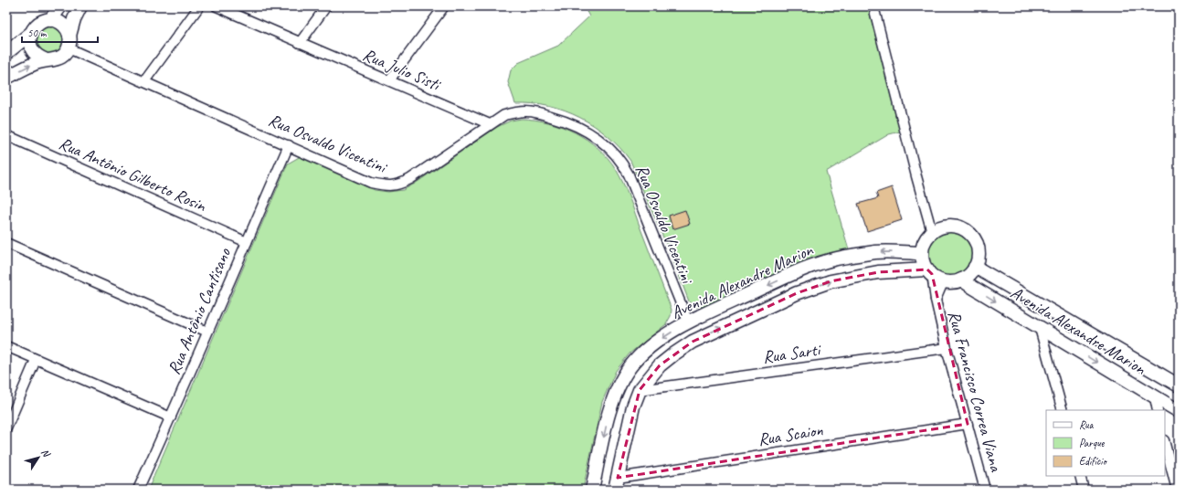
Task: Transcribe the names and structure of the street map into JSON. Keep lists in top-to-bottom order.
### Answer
{
  "streets": {
    "street": [
      "Rua Julio Sisti",
      "Rua Osvaldo Vicentini",
      "Rua Antônio Gilberto Rosin",
      "Avenida Alexandre Marion",
      "Rua Antônio Cantisano",
      "Rua Sarti",
      "Rua Francisco Correa Viana",
      "Rua Scaion"
    ]
  },
  "crossings": [
    ["Rua Julio Sisti", "Rua Osvaldo Vicentini"],
    ["Rua Osvaldo Vicentini", "Avenida Alexandre Marion"],
    ["Rua Osvaldo Vicentini", "Rua Antônio Cantisano"],
    ["Rua Antônio Gilberto Rosin", "Rua Antônio Cantisano"],
    ["Avenida Alexandre Marion", "Rua Sarti"],
    ["Avenida Alexandre Marion", "Rua Francisco Correa Viana"],
    ["Avenida Alexandre Marion", "Rua Scaion"],
    ["Rua Sarti", "Rua Francisco Correa Viana"],
    ["Rua Francisco Correa Viana", "Rua Scaion"]
  ],
  "legend": ["Rua", "Parque", "Edifício"],
  "scale_bar": "50 m",
  "north": "top right"
}
